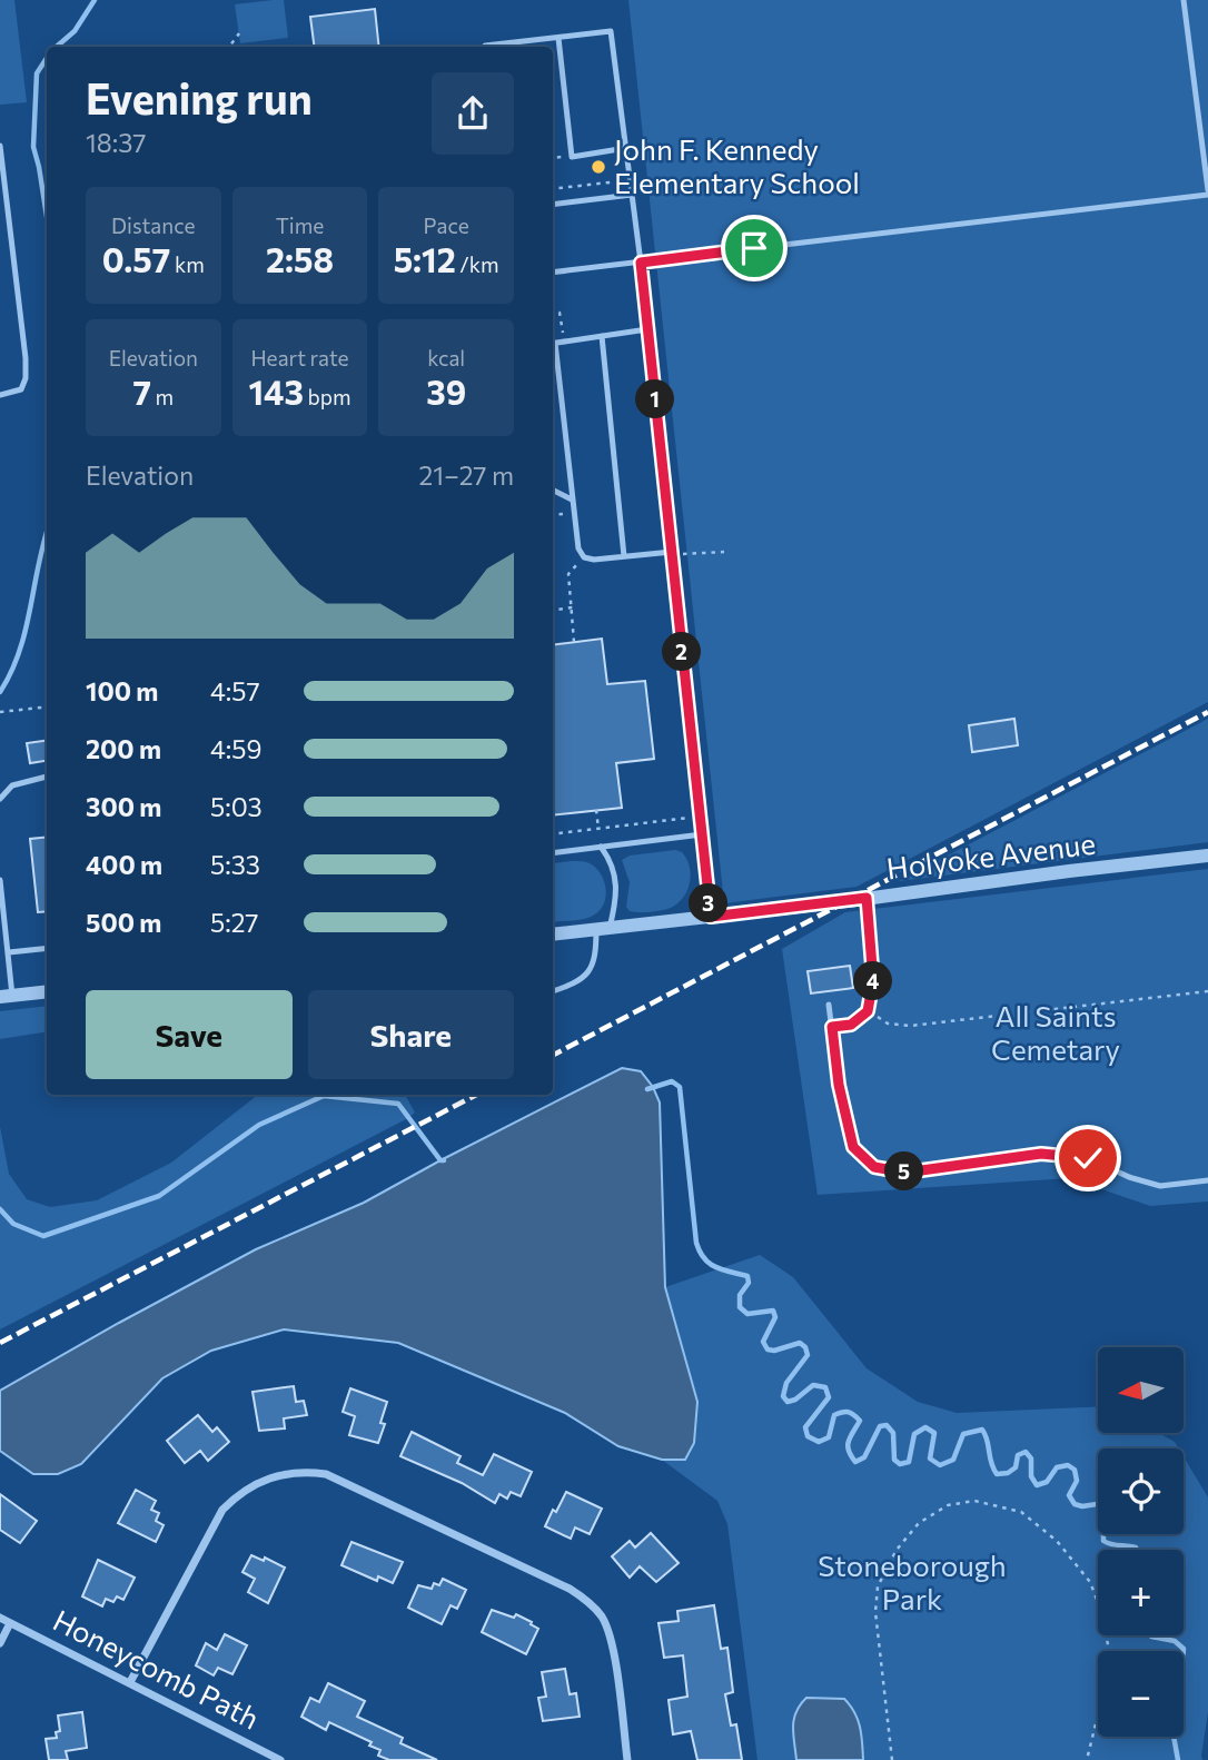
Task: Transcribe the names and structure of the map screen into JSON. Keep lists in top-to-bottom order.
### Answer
{
  "streets": {
    "street": ["Holyoke Avenue", "Honeycomb Path"]
  },
  "parks": ["All Saints Cemetary", "Stoneborough Park"],
  "places": ["John F. Kennedy Elementary School"],
  "north": "left",
  "page": {
    "heading": ["Evening run", "18:37"],
    "stats": [
      ["Distance", "0.57 km"],
      ["Time", "2:58"],
      ["Pace", "5:12 /km"],
      ["Elevation", "7 m"],
      ["Heart rate", "143 bpm"],
      ["kcal", "39"]
    ],
    "pins": [
      "1",
      "2",
      "3",
      "4",
      "5"
    ],
    "chart": ["Elevation", "21–27 m"],
    "list": [
      {
        "name": "100 m",
        "note": "4:57"
      },
      {
        "name": "200 m",
        "note": "4:59"
      },
      {
        "name": "300 m",
        "note": "5:03"
      },
      {
        "name": "400 m",
        "note": "5:33"
      },
      {
        "name": "500 m",
        "note": "5:27"
      }
    ],
    "buttons": ["Save", "Share"],
    "map_buttons": ["+", "−"]
  }
}
